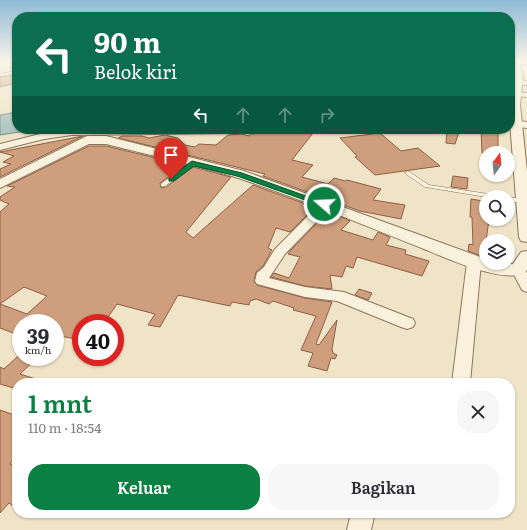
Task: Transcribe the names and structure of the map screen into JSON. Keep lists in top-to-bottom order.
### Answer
{
  "north": "top",
  "page": {
    "turn": ["90 m", "Belok kiri"],
    "speed": "39 km/h",
    "limit": "40",
    "heading": ["1 mnt", "110 m · 18:54"],
    "buttons": ["Keluar", "Bagikan"]
  }
}
